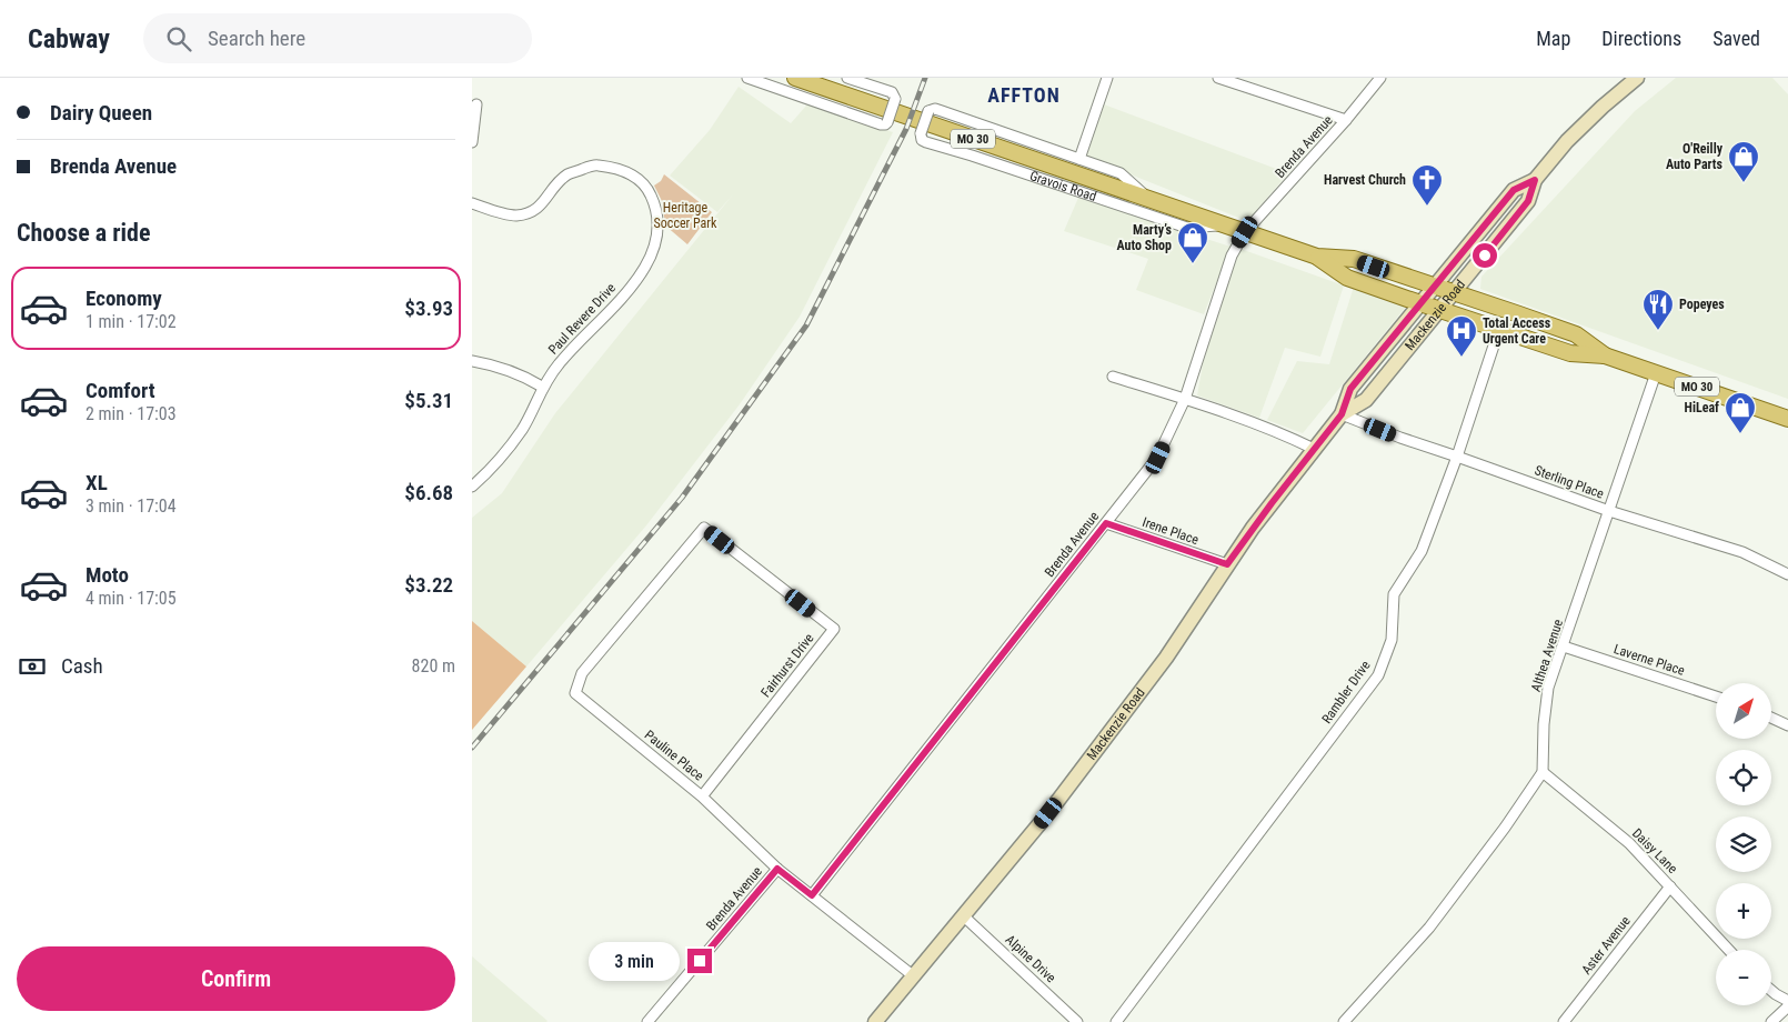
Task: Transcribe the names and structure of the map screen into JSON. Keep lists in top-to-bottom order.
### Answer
{
  "streets": {
    "main road": ["MO 30", "Gravois Road", "Mackenzie Road"],
    "street": [
      "Brenda Avenue",
      "Paul Revere Drive",
      "Sterling Place",
      "Irene Place",
      "Althea Avenue",
      "Laverne Place",
      "Fairhurst Drive",
      "Rambler Drive",
      "Pauline Place",
      "Daisy Lane",
      "Aster Avenue",
      "Alpine Drive"
    ]
  },
  "crossings": [
    ["Brenda Avenue", "Gravois Road"],
    ["Brenda Avenue", "Irene Place"],
    ["Brenda Avenue", "Pauline Place"],
    ["Gravois Road", "Mackenzie Road"],
    ["Gravois Road", "Althea Avenue"],
    ["Gravois Road", "Rambler Drive"],
    ["Mackenzie Road", "Sterling Place"],
    ["Mackenzie Road", "Irene Place"],
    ["Mackenzie Road", "Pauline Place"],
    ["Mackenzie Road", "Alpine Drive"],
    ["Sterling Place", "Althea Avenue"],
    ["Sterling Place", "Rambler Drive"],
    ["Althea Avenue", "Laverne Place"],
    ["Althea Avenue", "Daisy Lane"],
    ["Fairhurst Drive", "Pauline Place"],
    ["Daisy Lane", "Aster Avenue"]
  ],
  "districts": ["AFFTON"],
  "parks": ["Heritage Soccer Park"],
  "places": {
    "shop": ["O'Reilly Auto Parts", "Marty’s Auto Shop", "HiLeaf"],
    "church": ["Harvest Church"],
    "restaurant": ["Popeyes"],
    "hospital": ["Total Access Urgent Care"]
  },
  "north": "top right",
  "page": {
    "header": "Cabway",
    "search": "Search here",
    "nav": ["Map", "Directions", "Saved"],
    "banner": ["Dairy Queen", "Brenda Avenue"],
    "heading": "Choose a ride",
    "list": [
      {
        "name": "Economy",
        "note": "1 min · 17:02",
        "value": "$3.93"
      },
      {
        "name": "Comfort",
        "note": "2 min · 17:03",
        "value": "$5.31"
      },
      {
        "name": "XL",
        "note": "3 min · 17:04",
        "value": "$6.68"
      },
      {
        "name": "Moto",
        "note": "4 min · 17:05",
        "value": "$3.22"
      }
    ],
    "pay": ["Cash", "820 m"],
    "map_buttons": ["+", "−"],
    "buttons": "Confirm",
    "bubble": "3 min"
  }
}
